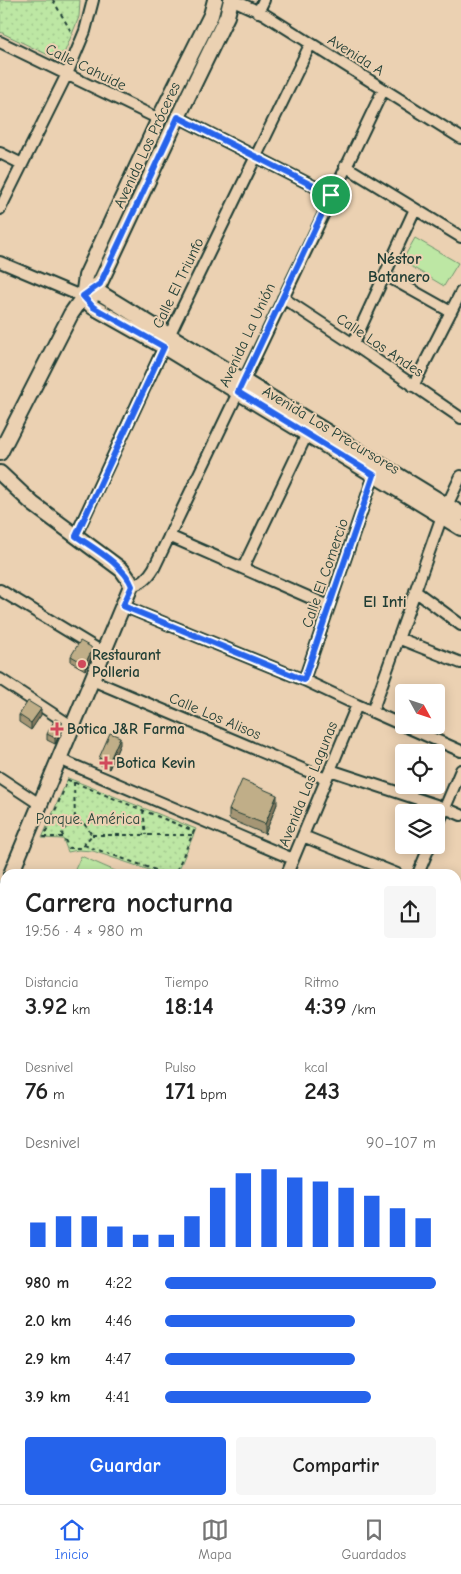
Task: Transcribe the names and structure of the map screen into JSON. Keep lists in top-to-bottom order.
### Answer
{
  "streets": {
    "street": [
      "Avenida A",
      "Calle Cahuide",
      "Avenida Los Próceres",
      "Calle El Triunfo",
      "Avenida La Unión",
      "Calle Los Andes",
      "Avenida Los Precursores",
      "Calle El Comercio",
      "Calle Los Alisos",
      "Avenida Las Lagunas"
    ]
  },
  "crossings": [
    ["Avenida A", "Avenida Los Próceres"],
    ["Avenida A", "Calle El Triunfo"],
    ["Avenida A", "Avenida La Unión"],
    ["Calle Cahuide", "Avenida Los Próceres"],
    ["Avenida Los Próceres", "Avenida Los Precursores"],
    ["Calle El Triunfo", "Avenida Los Precursores"],
    ["Avenida La Unión", "Calle Los Andes"],
    ["Avenida La Unión", "Avenida Los Precursores"],
    ["Avenida Los Precursores", "Calle El Comercio"],
    ["Calle Los Alisos", "Avenida Las Lagunas"]
  ],
  "districts": ["Néstor Batanero", "El Inti"],
  "parks": ["Parque. América"],
  "places": {
    "other": ["Restaurant Polleria"],
    "health": ["Botica J&R Farma", "Botica Kevin"]
  },
  "north": "bottom right",
  "page": {
    "heading": ["Carrera nocturna", "19:56 · 4 × 980 m"],
    "stats": [
      ["Distancia", "3.92 km"],
      ["Tiempo", "18:14"],
      ["Ritmo", "4:39 /km"],
      ["Desnivel", "76 m"],
      ["Pulso", "171 bpm"],
      ["kcal", "243"]
    ],
    "chart": ["Desnivel", "90–107 m"],
    "list": [
      {
        "name": "980 m",
        "note": "4:22"
      },
      {
        "name": "2.0 km",
        "note": "4:46"
      },
      {
        "name": "2.9 km",
        "note": "4:47"
      },
      {
        "name": "3.9 km",
        "note": "4:41"
      }
    ],
    "buttons": ["Guardar", "Compartir"],
    "tabs": ["Inicio", "Mapa", "Guardados"]
  }
}
